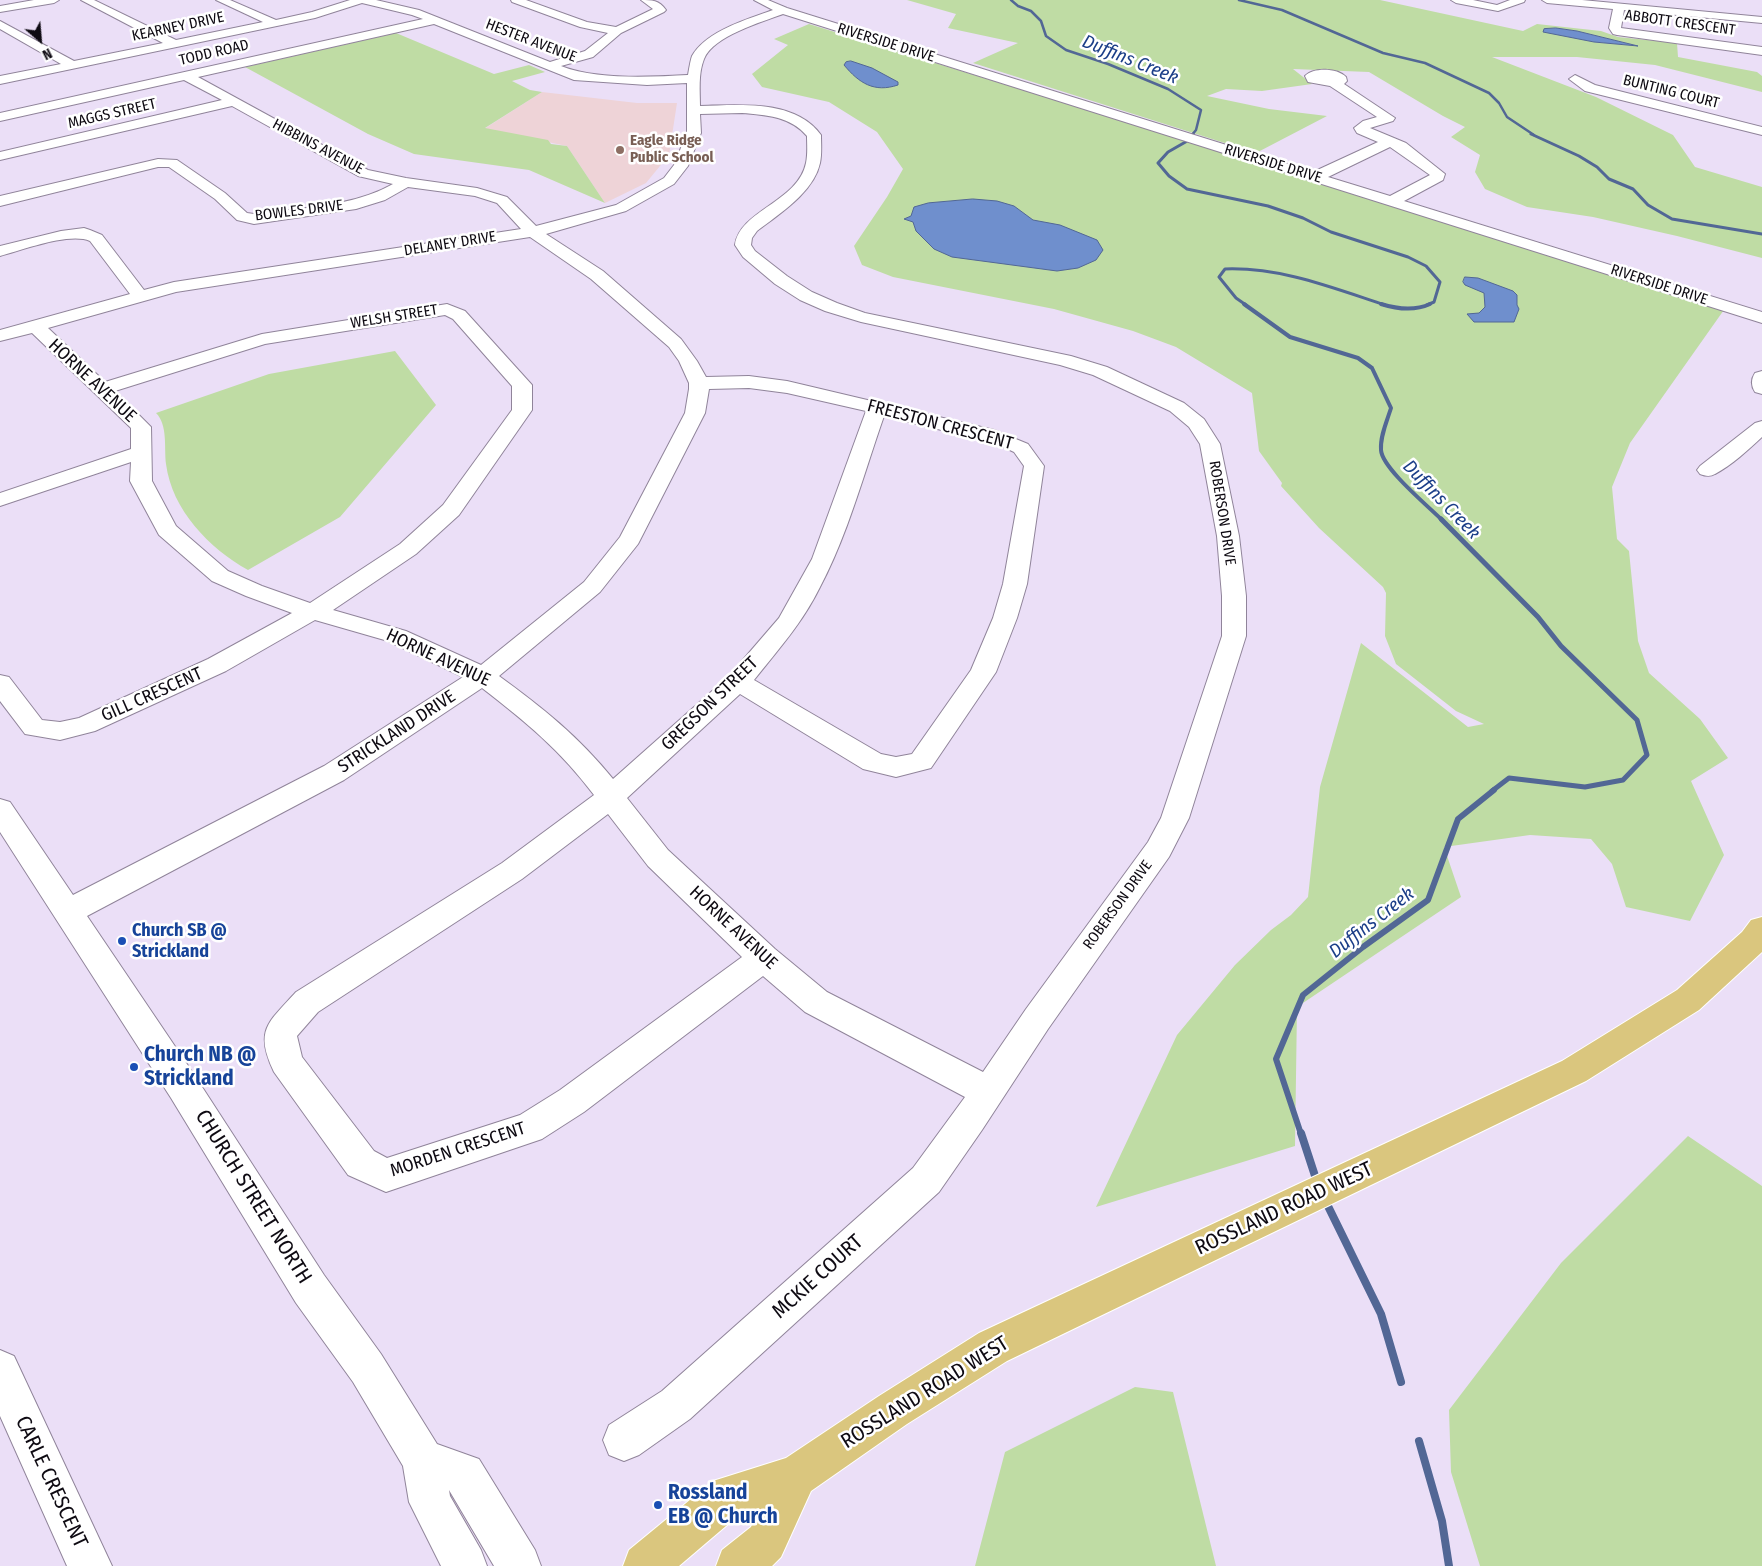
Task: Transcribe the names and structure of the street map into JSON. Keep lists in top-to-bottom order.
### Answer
{
  "streets": {
    "main road": ["ROSSLAND ROAD WEST"],
    "street": [
      "ABBOTT CRESCENT",
      "KEARNEY DRIVE",
      "HESTER AVENUE",
      "RIVERSIDE DRIVE",
      "TODD ROAD",
      "BUNTING COURT",
      "MAGGS STREET",
      "HIBBINS AVENUE",
      "BOWLES DRIVE",
      "DELANEY DRIVE",
      "WELSH STREET",
      "HORNE AVENUE",
      "FREESTON CRESCENT",
      "ROBERSON DRIVE",
      "GILL CRESCENT",
      "GREGSON STREET",
      "STRICKLAND DRIVE",
      "MORDEN CRESCENT",
      "CHURCH STREET NORTH",
      "MCKIE COURT",
      "CARLE CRESCENT"
    ]
  },
  "crossings": [
    ["KEARNEY DRIVE", "HESTER AVENUE"],
    ["HESTER AVENUE", "TODD ROAD"],
    ["HESTER AVENUE", "DELANEY DRIVE"],
    ["RIVERSIDE DRIVE", "DELANEY DRIVE"],
    ["TODD ROAD", "HIBBINS AVENUE"],
    ["MAGGS STREET", "HIBBINS AVENUE"],
    ["HIBBINS AVENUE", "BOWLES DRIVE"],
    ["HIBBINS AVENUE", "DELANEY DRIVE"],
    ["DELANEY DRIVE", "HORNE AVENUE"],
    ["DELANEY DRIVE", "ROBERSON DRIVE"],
    ["WELSH STREET", "HORNE AVENUE"],
    ["WELSH STREET", "GILL CRESCENT"],
    ["HORNE AVENUE", "ROBERSON DRIVE"],
    ["HORNE AVENUE", "GILL CRESCENT"],
    ["HORNE AVENUE", "GREGSON STREET"],
    ["HORNE AVENUE", "STRICKLAND DRIVE"],
    ["HORNE AVENUE", "MORDEN CRESCENT"],
    ["HORNE AVENUE", "MCKIE COURT"],
    ["FREESTON CRESCENT", "GREGSON STREET"],
    ["FREESTON CRESCENT", "STRICKLAND DRIVE"],
    ["ROBERSON DRIVE", "MCKIE COURT"],
    ["GREGSON STREET", "MORDEN CRESCENT"],
    ["STRICKLAND DRIVE", "CHURCH STREET NORTH"]
  ],
  "water": ["Duffins Creek"],
  "places": [
    "Eagle Ridge Public School",
    "Church SB @ Strickland",
    "Church NB @ Strickland",
    "Rossland EB @ Church"
  ],
  "north": "bottom right"
}
